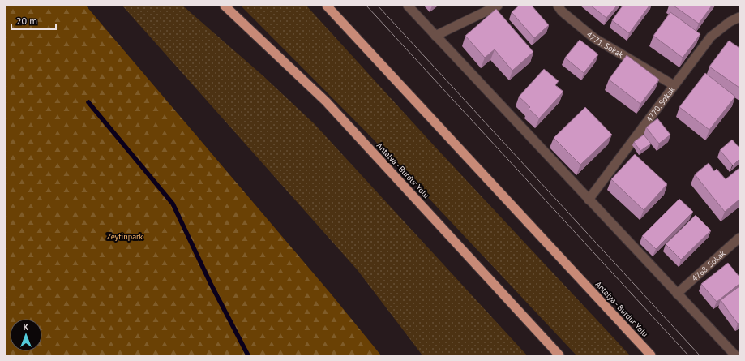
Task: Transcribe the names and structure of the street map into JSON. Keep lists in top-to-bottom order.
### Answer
{
  "streets": {
    "highway": ["Antalya - Burdur Yolu"],
    "street": ["4771. Sokak", "4770. Sokak", "4768. Sokak"]
  },
  "crossings": [
    ["4771. Sokak", "4770. Sokak"]
  ],
  "parks": ["Zeytinpark"],
  "scale_bar": "20 m",
  "north": "top"
}
